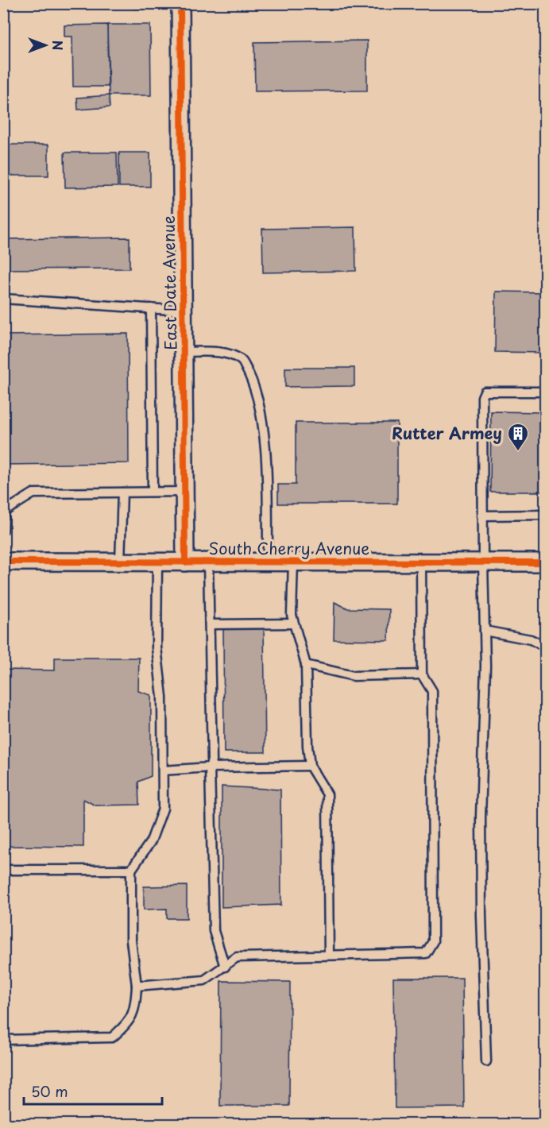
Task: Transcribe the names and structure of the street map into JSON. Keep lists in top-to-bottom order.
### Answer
{
  "streets": {
    "street": ["East Date Avenue", "South Cherry Avenue"]
  },
  "crossings": [
    ["East Date Avenue", "South Cherry Avenue"]
  ],
  "places": {
    "building": ["Rutter Armey"]
  },
  "scale_bar": "50 m",
  "north": "right"
}
